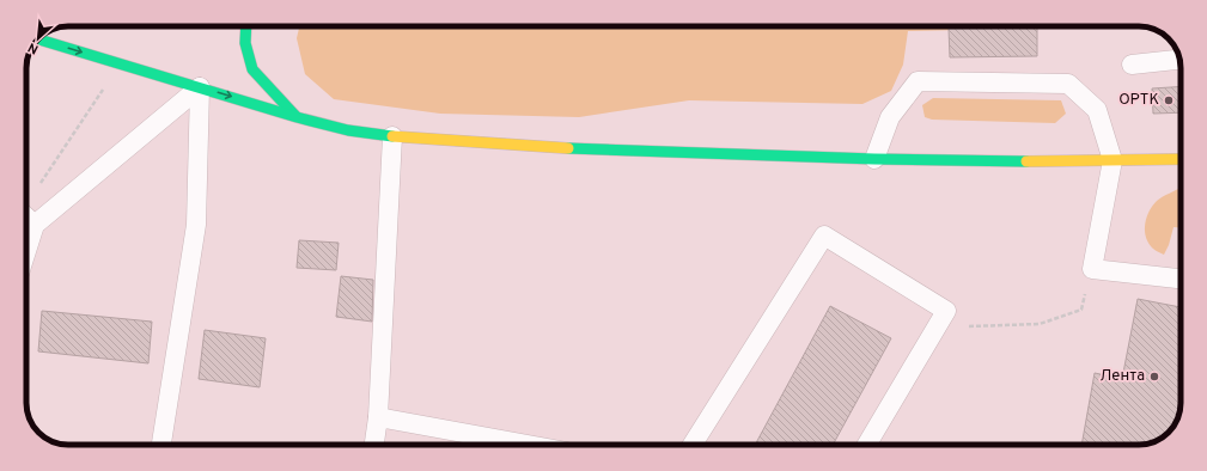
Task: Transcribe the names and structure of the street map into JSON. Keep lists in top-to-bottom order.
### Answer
{
  "places": ["ОРТК", "Лента"],
  "north": "bottom left"
}
